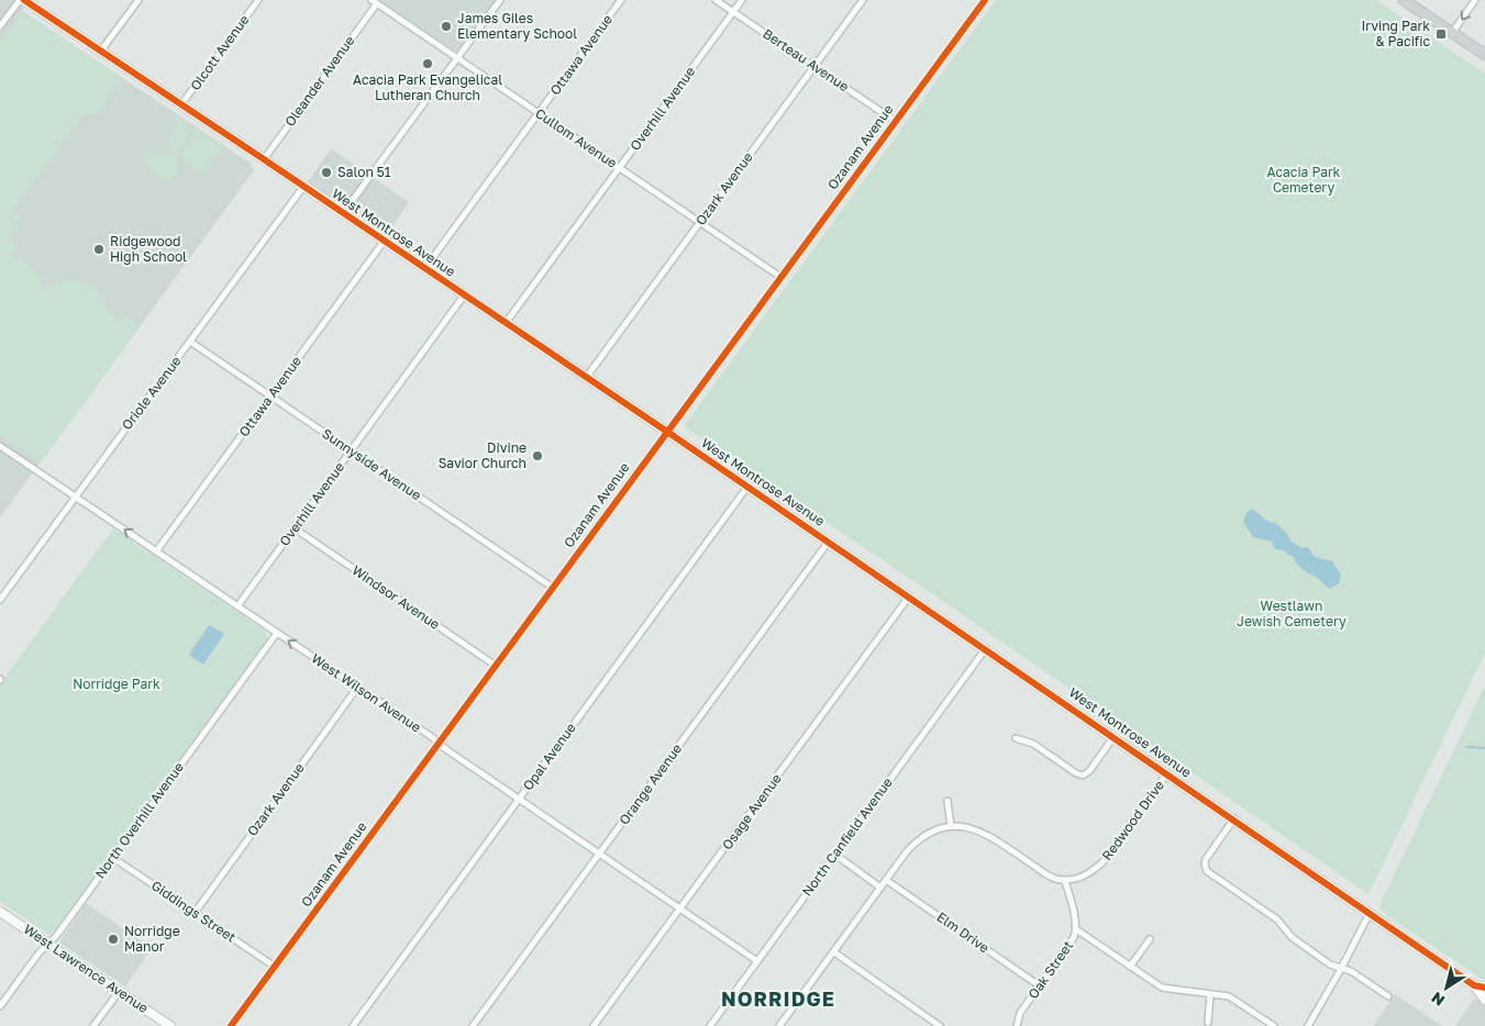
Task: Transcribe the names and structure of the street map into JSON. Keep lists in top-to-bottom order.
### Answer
{
  "streets": {
    "street": [
      "Olcott Avenue",
      "Ottawa Avenue",
      "Berteau Avenue",
      "Oleander Avenue",
      "Overhill Avenue",
      "Cullom Avenue",
      "Ozanam Avenue",
      "Ozark Avenue",
      "West Montrose Avenue",
      "Oriole Avenue",
      "Sunnyside Avenue",
      "Windsor Avenue",
      "West Wilson Avenue",
      "Opal Avenue",
      "Orange Avenue",
      "Osage Avenue",
      "North Overhill Avenue",
      "Redwood Drive",
      "North Canfield Avenue",
      "Giddings Street",
      "Elm Drive",
      "West Lawrence Avenue",
      "Oak Street"
    ]
  },
  "crossings": [
    ["Olcott Avenue", "West Montrose Avenue"],
    ["Ottawa Avenue", "Cullom Avenue"],
    ["Ottawa Avenue", "West Montrose Avenue"],
    ["Ottawa Avenue", "Sunnyside Avenue"],
    ["Ottawa Avenue", "West Wilson Avenue"],
    ["Berteau Avenue", "Overhill Avenue"],
    ["Berteau Avenue", "Ozanam Avenue"],
    ["Berteau Avenue", "Ozark Avenue"],
    ["Oleander Avenue", "Cullom Avenue"],
    ["Oleander Avenue", "West Montrose Avenue"],
    ["Overhill Avenue", "Cullom Avenue"],
    ["Overhill Avenue", "West Montrose Avenue"],
    ["Overhill Avenue", "Sunnyside Avenue"],
    ["Overhill Avenue", "Windsor Avenue"],
    ["Overhill Avenue", "West Wilson Avenue"],
    ["Cullom Avenue", "Ozanam Avenue"],
    ["Cullom Avenue", "Ozark Avenue"],
    ["Ozanam Avenue", "West Montrose Avenue"],
    ["Ozanam Avenue", "Sunnyside Avenue"],
    ["Ozanam Avenue", "Windsor Avenue"],
    ["Ozanam Avenue", "West Wilson Avenue"],
    ["Ozanam Avenue", "Giddings Street"],
    ["Ozark Avenue", "West Montrose Avenue"],
    ["Ozark Avenue", "West Wilson Avenue"],
    ["Ozark Avenue", "Giddings Street"],
    ["West Montrose Avenue", "Oriole Avenue"],
    ["West Montrose Avenue", "Opal Avenue"],
    ["West Montrose Avenue", "Orange Avenue"],
    ["West Montrose Avenue", "Osage Avenue"],
    ["West Montrose Avenue", "Redwood Drive"],
    ["West Montrose Avenue", "North Canfield Avenue"],
    ["Oriole Avenue", "Sunnyside Avenue"],
    ["Oriole Avenue", "West Wilson Avenue"],
    ["West Wilson Avenue", "Opal Avenue"],
    ["West Wilson Avenue", "Orange Avenue"],
    ["West Wilson Avenue", "Osage Avenue"],
    ["West Wilson Avenue", "North Overhill Avenue"],
    ["West Wilson Avenue", "North Canfield Avenue"],
    ["North Overhill Avenue", "Giddings Street"],
    ["North Overhill Avenue", "West Lawrence Avenue"],
    ["Redwood Drive", "Oak Street"],
    ["Elm Drive", "Oak Street"]
  ],
  "districts": ["NORRIDGE"],
  "parks": ["Acacia Park Cemetery", "Westlawn Jewish Cemetery", "Norridge Park"],
  "places": {
    "other": [
      "James Giles Elementary School",
      "Acacia Park Evangelical Lutheran Church",
      "Salon 51",
      "Ridgewood High School",
      "Divine Savior Church",
      "Norridge Manor"
    ],
    "transit": ["Irving Park & Pacific"]
  },
  "north": "bottom left"
}
